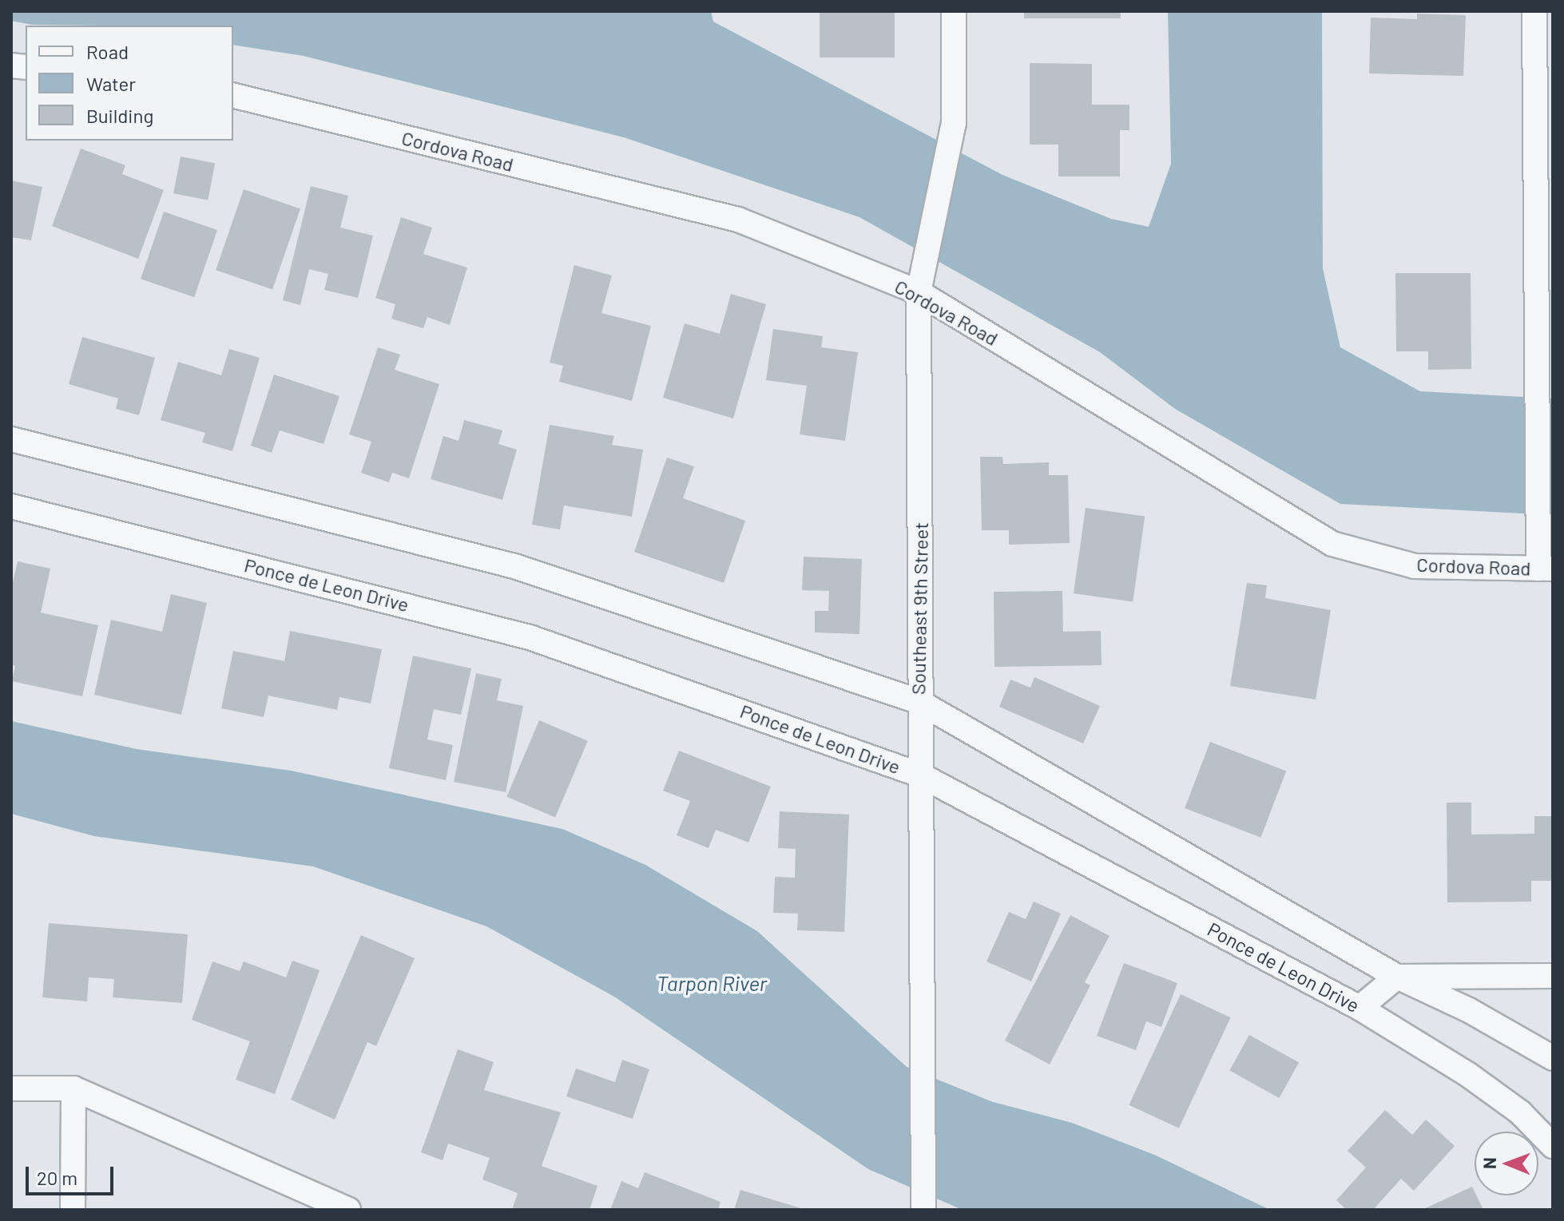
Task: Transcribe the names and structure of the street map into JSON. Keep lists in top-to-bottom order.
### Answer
{
  "streets": {
    "street": ["Cordova Road", "Ponce de Leon Drive", "Southeast 9th Street"]
  },
  "crossings": [
    ["Cordova Road", "Southeast 9th Street"],
    ["Ponce de Leon Drive", "Southeast 9th Street"]
  ],
  "water": ["Tarpon River"],
  "legend": ["Road", "Water", "Building"],
  "scale_bar": "20 m",
  "north": "left"
}
